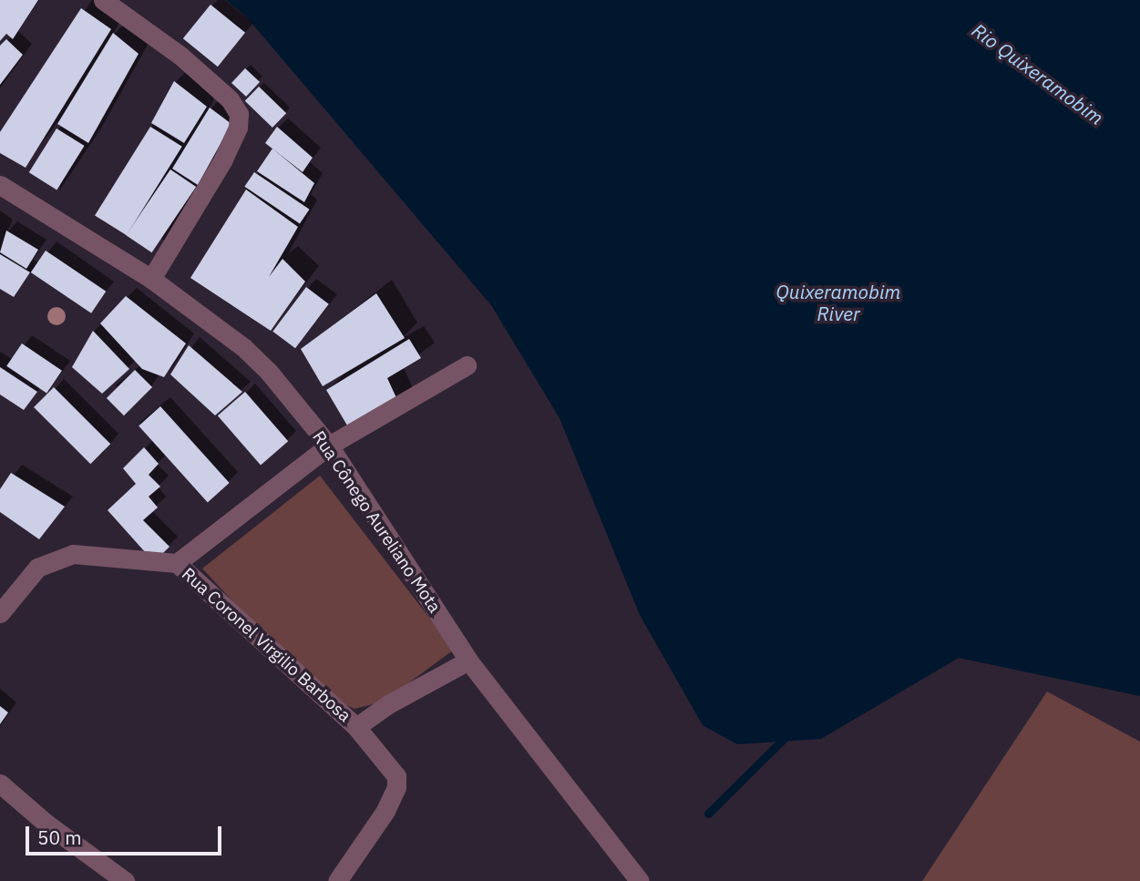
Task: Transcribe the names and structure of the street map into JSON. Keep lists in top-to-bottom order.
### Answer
{
  "streets": {
    "street": ["Rua Cônego Aureliano Mota", "Rua Coronel Virgilio Barbosa"]
  },
  "water": ["Rio Quixeramobim", "Quixeramobim River"],
  "scale_bar": "50 m"
}
